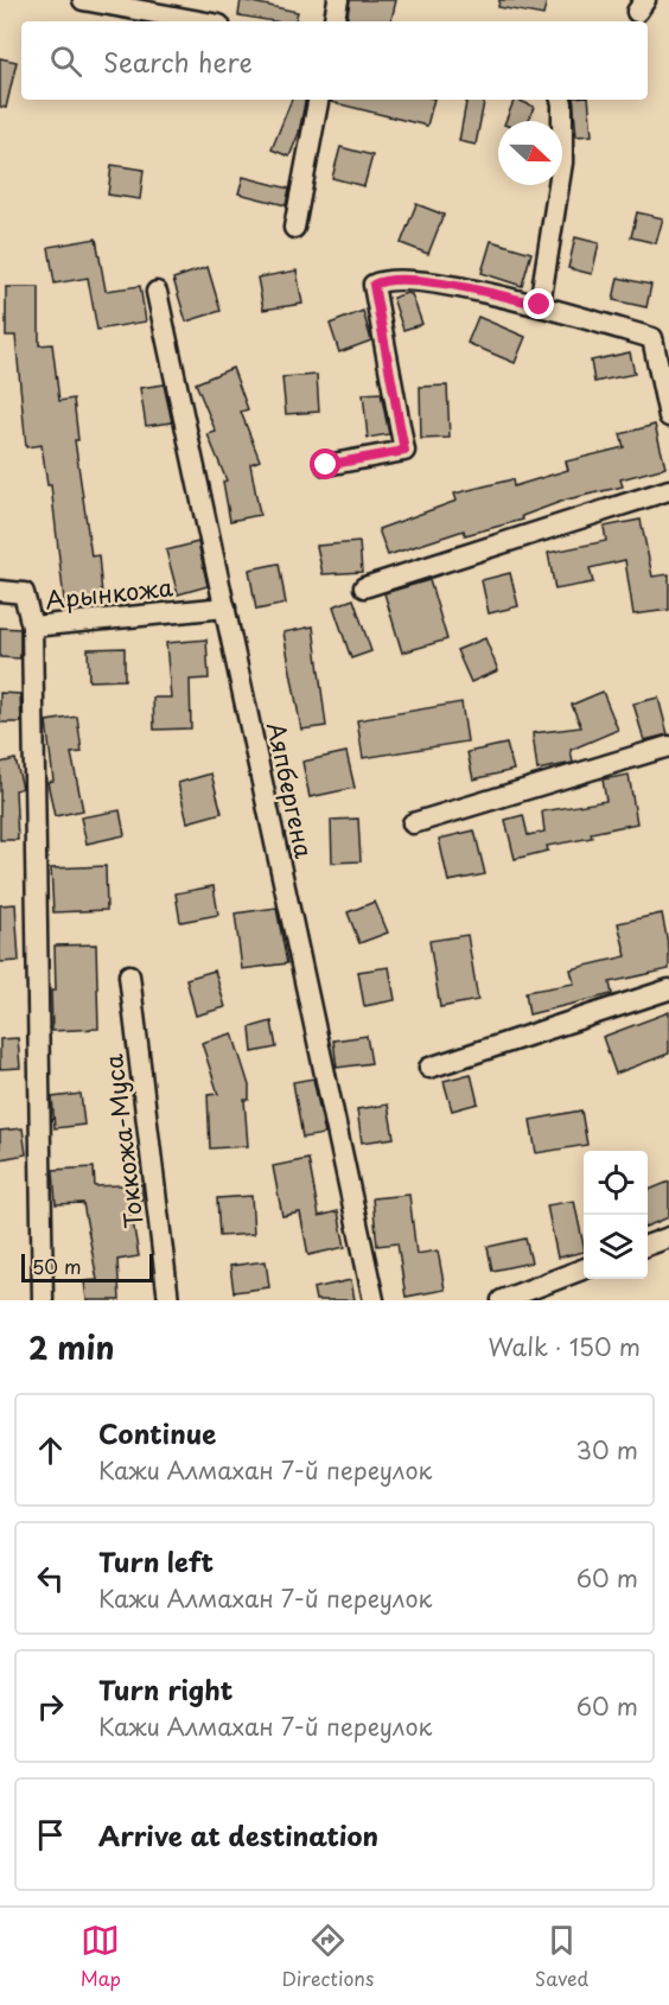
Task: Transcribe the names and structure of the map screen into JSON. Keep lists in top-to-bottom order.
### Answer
{
  "streets": {
    "street": ["Арынкожа", "Аяпбергена", "Токкожа-Муса"]
  },
  "crossings": [
    ["Арынкожа", "Аяпбергена"]
  ],
  "scale_bar": "50 m",
  "north": "right",
  "page": {
    "search": "Search here",
    "scale": "50 m",
    "heading": ["2 min", "Walk · 150 m"],
    "list": [
      ["Continue", "Кажи Алмахан 7-й переулок", "30 m"],
      ["Turn left", "Кажи Алмахан 7-й переулок", "60 m"],
      ["Turn right", "Кажи Алмахан 7-й переулок", "60 m"],
      "Arrive at destination"
    ],
    "nav": ["Map", "Directions", "Saved"]
  }
}
